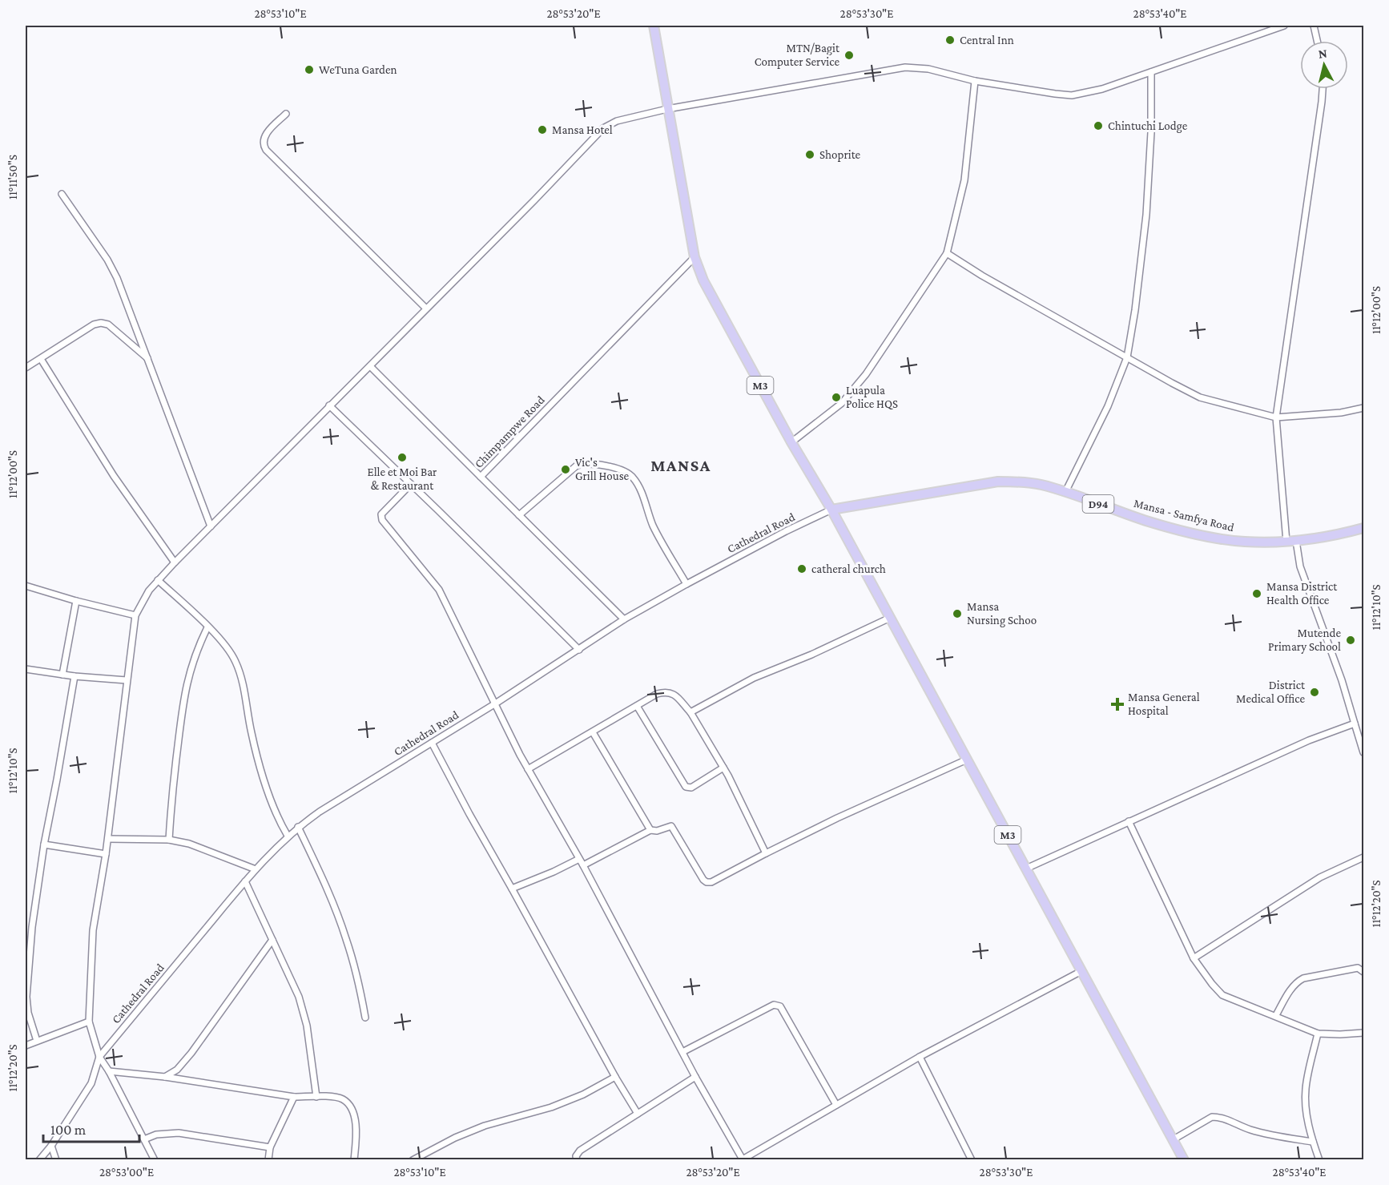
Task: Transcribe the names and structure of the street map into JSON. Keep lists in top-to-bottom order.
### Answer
{
  "streets": {
    "main road": ["M3", "D94", "Mansa - Samfya Road"],
    "street": ["Chimpampwe Road", "Cathedral Road"]
  },
  "crossings": [
    ["M3", "Chimpampwe Road"],
    ["M3", "Mansa - Samfya Road"],
    ["M3", "Cathedral Road"],
    ["Chimpampwe Road", "Cathedral Road"],
    ["Mansa - Samfya Road", "Cathedral Road"]
  ],
  "districts": ["MANSA"],
  "places": {
    "other": [
      "Central Inn",
      "MTN/Bagit Computer Service",
      "WeTuna Garden",
      "Chintuchi Lodge",
      "Mansa Hotel",
      "Shoprite",
      "Luapula Police HQS",
      "Elle et Moi Bar & Restaurant",
      "Vic's Grill House",
      "catheral church",
      "Mansa District Health Office",
      "Mansa Nursing Schoo",
      "Mutende Primary School",
      "District Medical Office"
    ],
    "health": ["Mansa General Hospital"]
  },
  "scale_bar": "100 m",
  "north": "top",
  "coordinates": [
    "28°53'10\"E",
    "28°53'20\"E",
    "28°53'30\"E",
    "28°53'40\"E",
    "11°11'50\"S",
    "11°12'00\"S",
    "11°12'10\"S",
    "11°12'20\"S",
    "28°53'00\"E"
  ]
}
